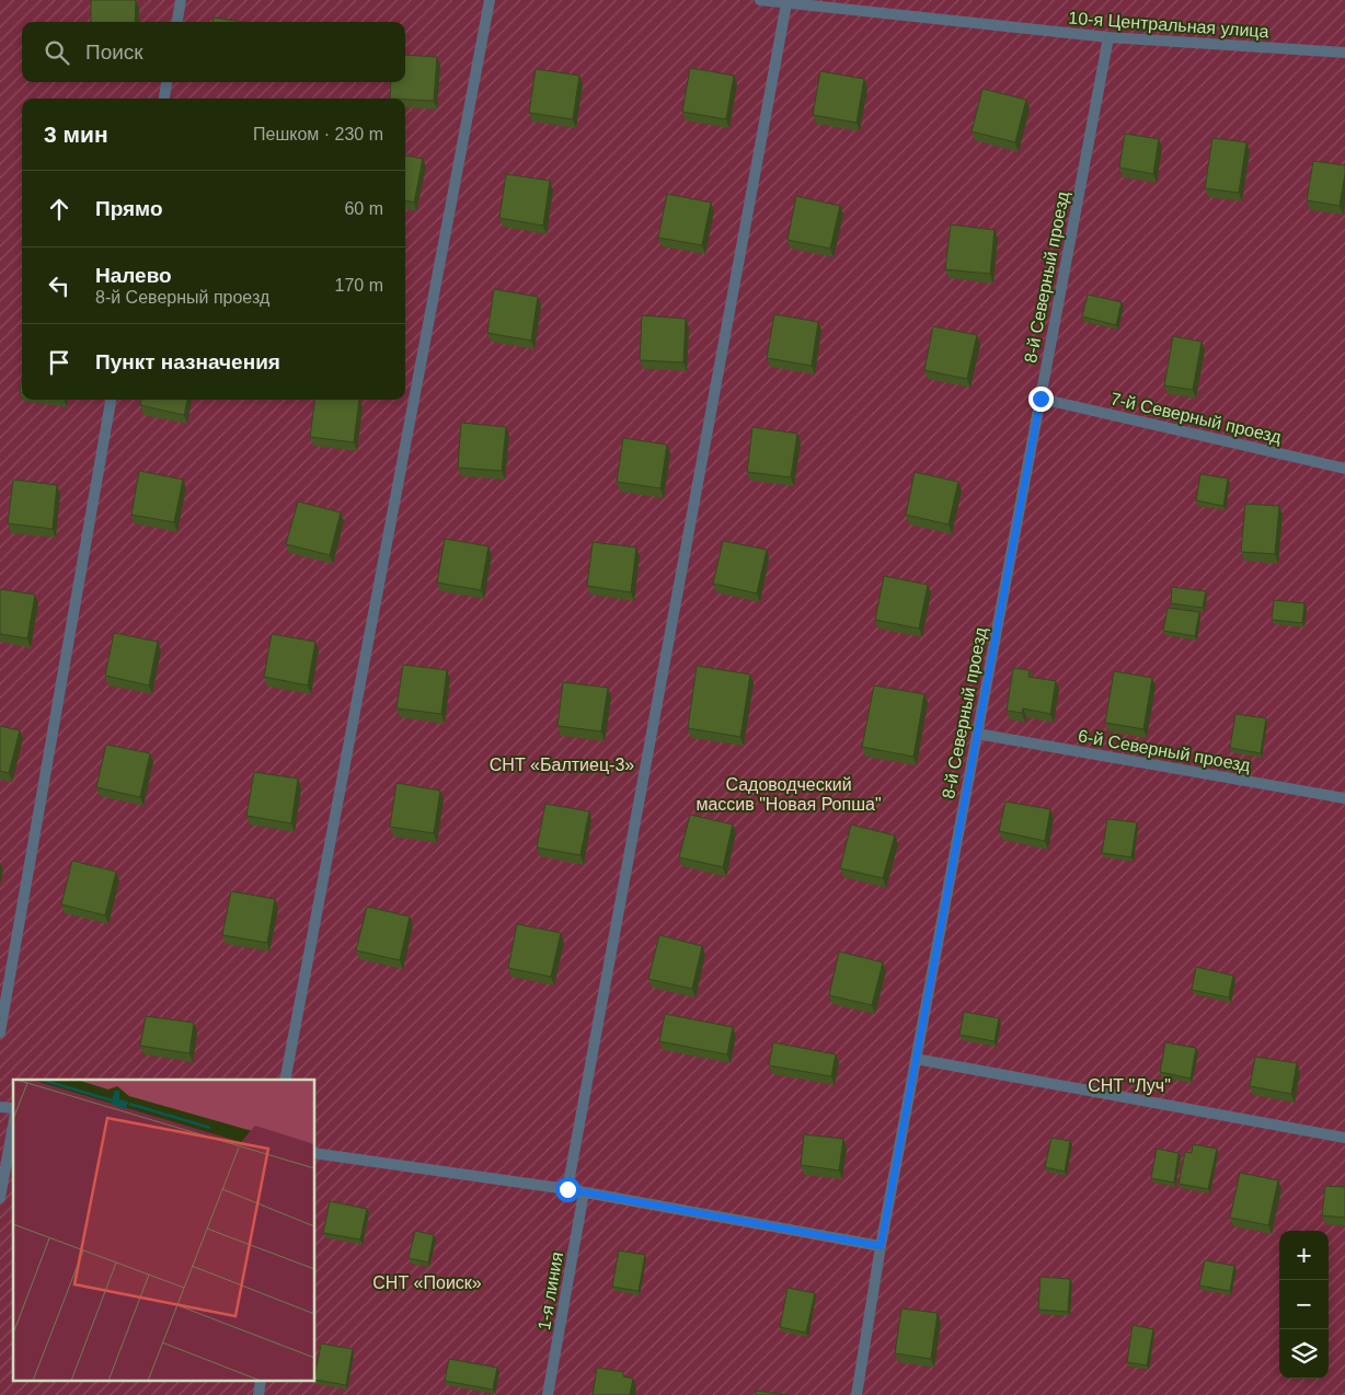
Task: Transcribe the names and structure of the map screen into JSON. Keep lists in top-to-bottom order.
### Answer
{
  "streets": {
    "street": [
      "10-я Центральная улица",
      "8-й Северный проезд",
      "7-й Северный проезд",
      "6-й Северный проезд",
      "1-я линия"
    ]
  },
  "crossings": [
    ["10-я Центральная улица", "8-й Северный проезд"],
    ["8-й Северный проезд", "7-й Северный проезд"],
    ["8-й Северный проезд", "6-й Северный проезд"]
  ],
  "parks": [
    "СНТ «Балтиец-3»",
    "Садоводческий массив \"Новая Ропша\"",
    "СНТ \"Луч\"",
    "СНТ «Поиск»"
  ],
  "page": {
    "search": "Поиск",
    "heading": ["3 мин", "Пешком · 230 m"],
    "list": [
      ["Прямо", "60 m"],
      ["Налево", "8-й Северный проезд", "170 m"],
      "Пункт назначения"
    ],
    "map_buttons": ["+", "−"]
  }
}
